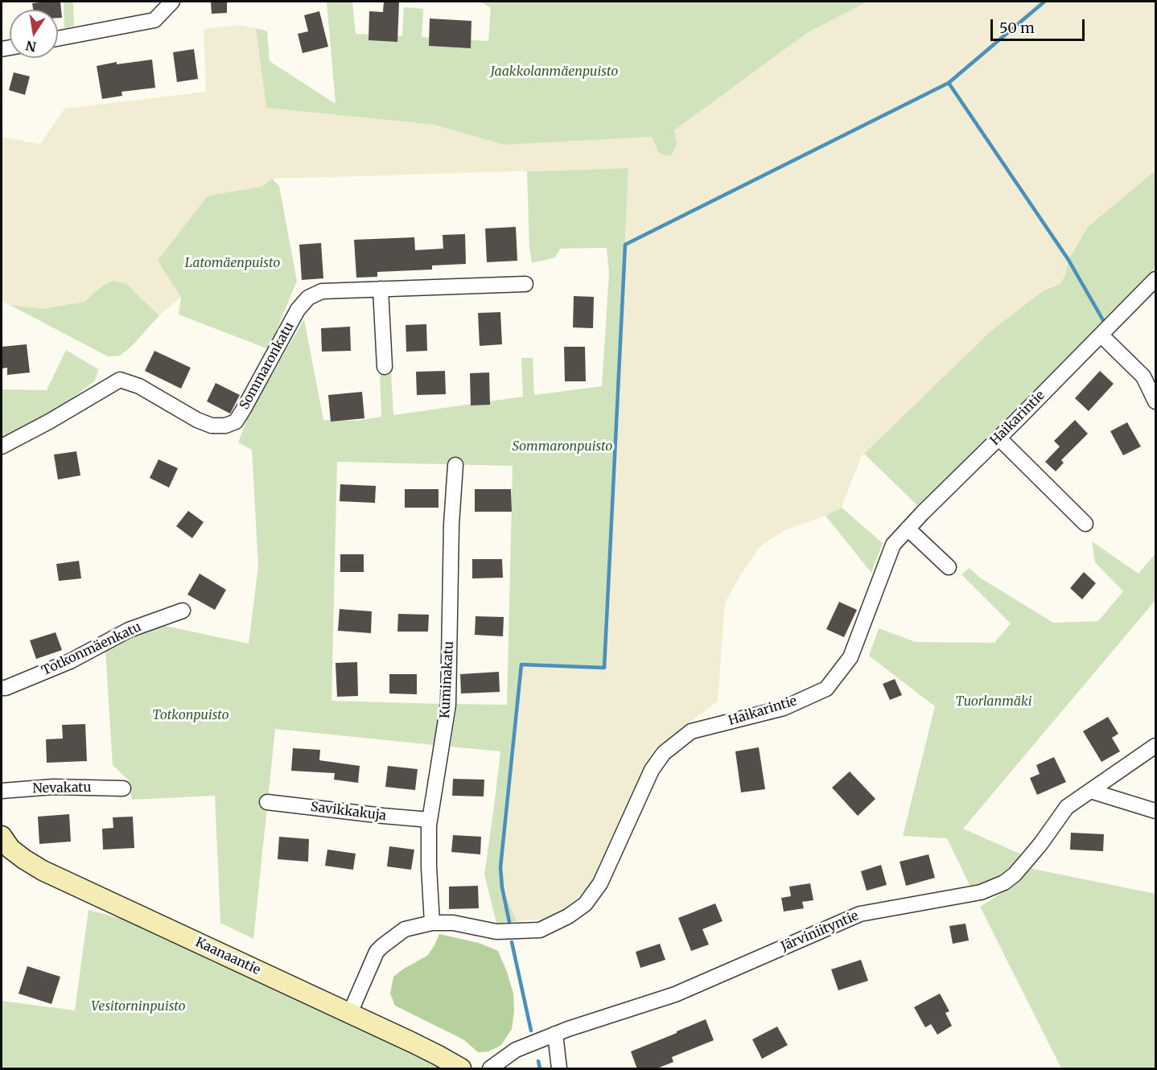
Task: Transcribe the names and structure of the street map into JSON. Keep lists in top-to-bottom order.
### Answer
{
  "streets": {
    "street": [
      "Sommaronkatu",
      "Haikarintie",
      "Totkonmäenkatu",
      "Kuminakatu",
      "Nevakatu",
      "Savikkakuja",
      "Järviniityntie",
      "Kaanaantie"
    ]
  },
  "crossings": [
    ["Haikarintie", "Kuminakatu"],
    ["Haikarintie", "Kaanaantie"],
    ["Kuminakatu", "Savikkakuja"]
  ],
  "parks": [
    "Jaakkolanmäenpuisto",
    "Latomäenpuisto",
    "Sommaronpuisto",
    "Tuorlanmäki",
    "Totkonpuisto",
    "Vesitorninpuisto"
  ],
  "scale_bar": "50 m",
  "north": "bottom"
}
